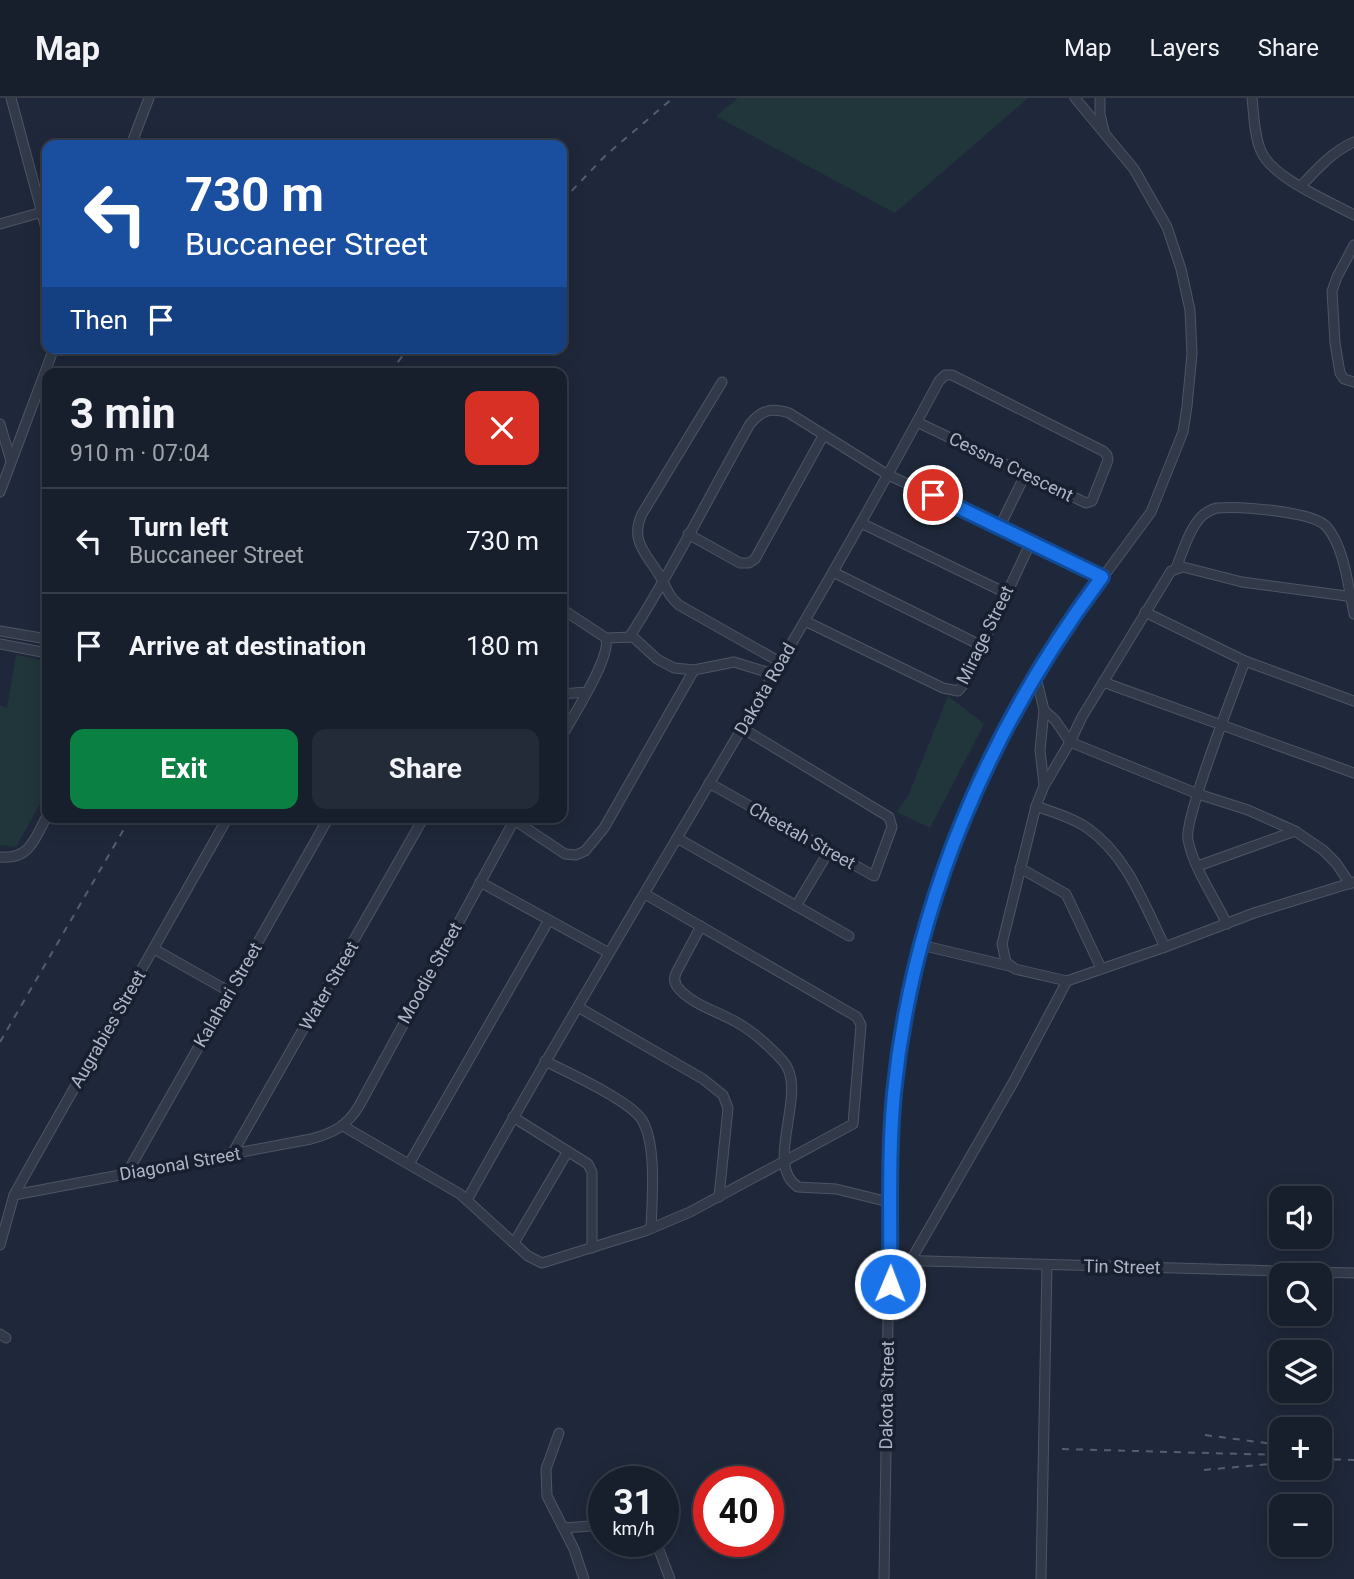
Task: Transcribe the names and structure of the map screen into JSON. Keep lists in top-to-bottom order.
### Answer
{
  "streets": {
    "street": [
      "Cessna Crescent",
      "Mirage Street",
      "Dakota Road",
      "Cheetah Street",
      "Moodie Street",
      "Water Street",
      "Kalahari Street",
      "Augrabies Street",
      "Diagonal Street",
      "Tin Street",
      "Dakota Street"
    ]
  },
  "crossings": [
    ["Cessna Crescent", "Dakota Road"],
    ["Mirage Street", "Dakota Road"],
    ["Dakota Road", "Cheetah Street"],
    ["Moodie Street", "Diagonal Street"],
    ["Water Street", "Diagonal Street"],
    ["Kalahari Street", "Diagonal Street"],
    ["Augrabies Street", "Diagonal Street"],
    ["Tin Street", "Dakota Street"]
  ],
  "page": {
    "header": "Map",
    "nav": ["Map", "Layers", "Share"],
    "turn": ["730 m", "Buccaneer Street"],
    "then": "Then",
    "heading": ["3 min", "910 m · 07:04"],
    "list": [
      {
        "name": "Turn left",
        "note": "Buccaneer Street",
        "value": "730 m"
      },
      {
        "name": "Arrive at destination",
        "value": "180 m"
      }
    ],
    "buttons": ["Exit", "Share"],
    "map_buttons": ["+", "−"],
    "speed": "31 km/h",
    "limit": "40"
  }
}
